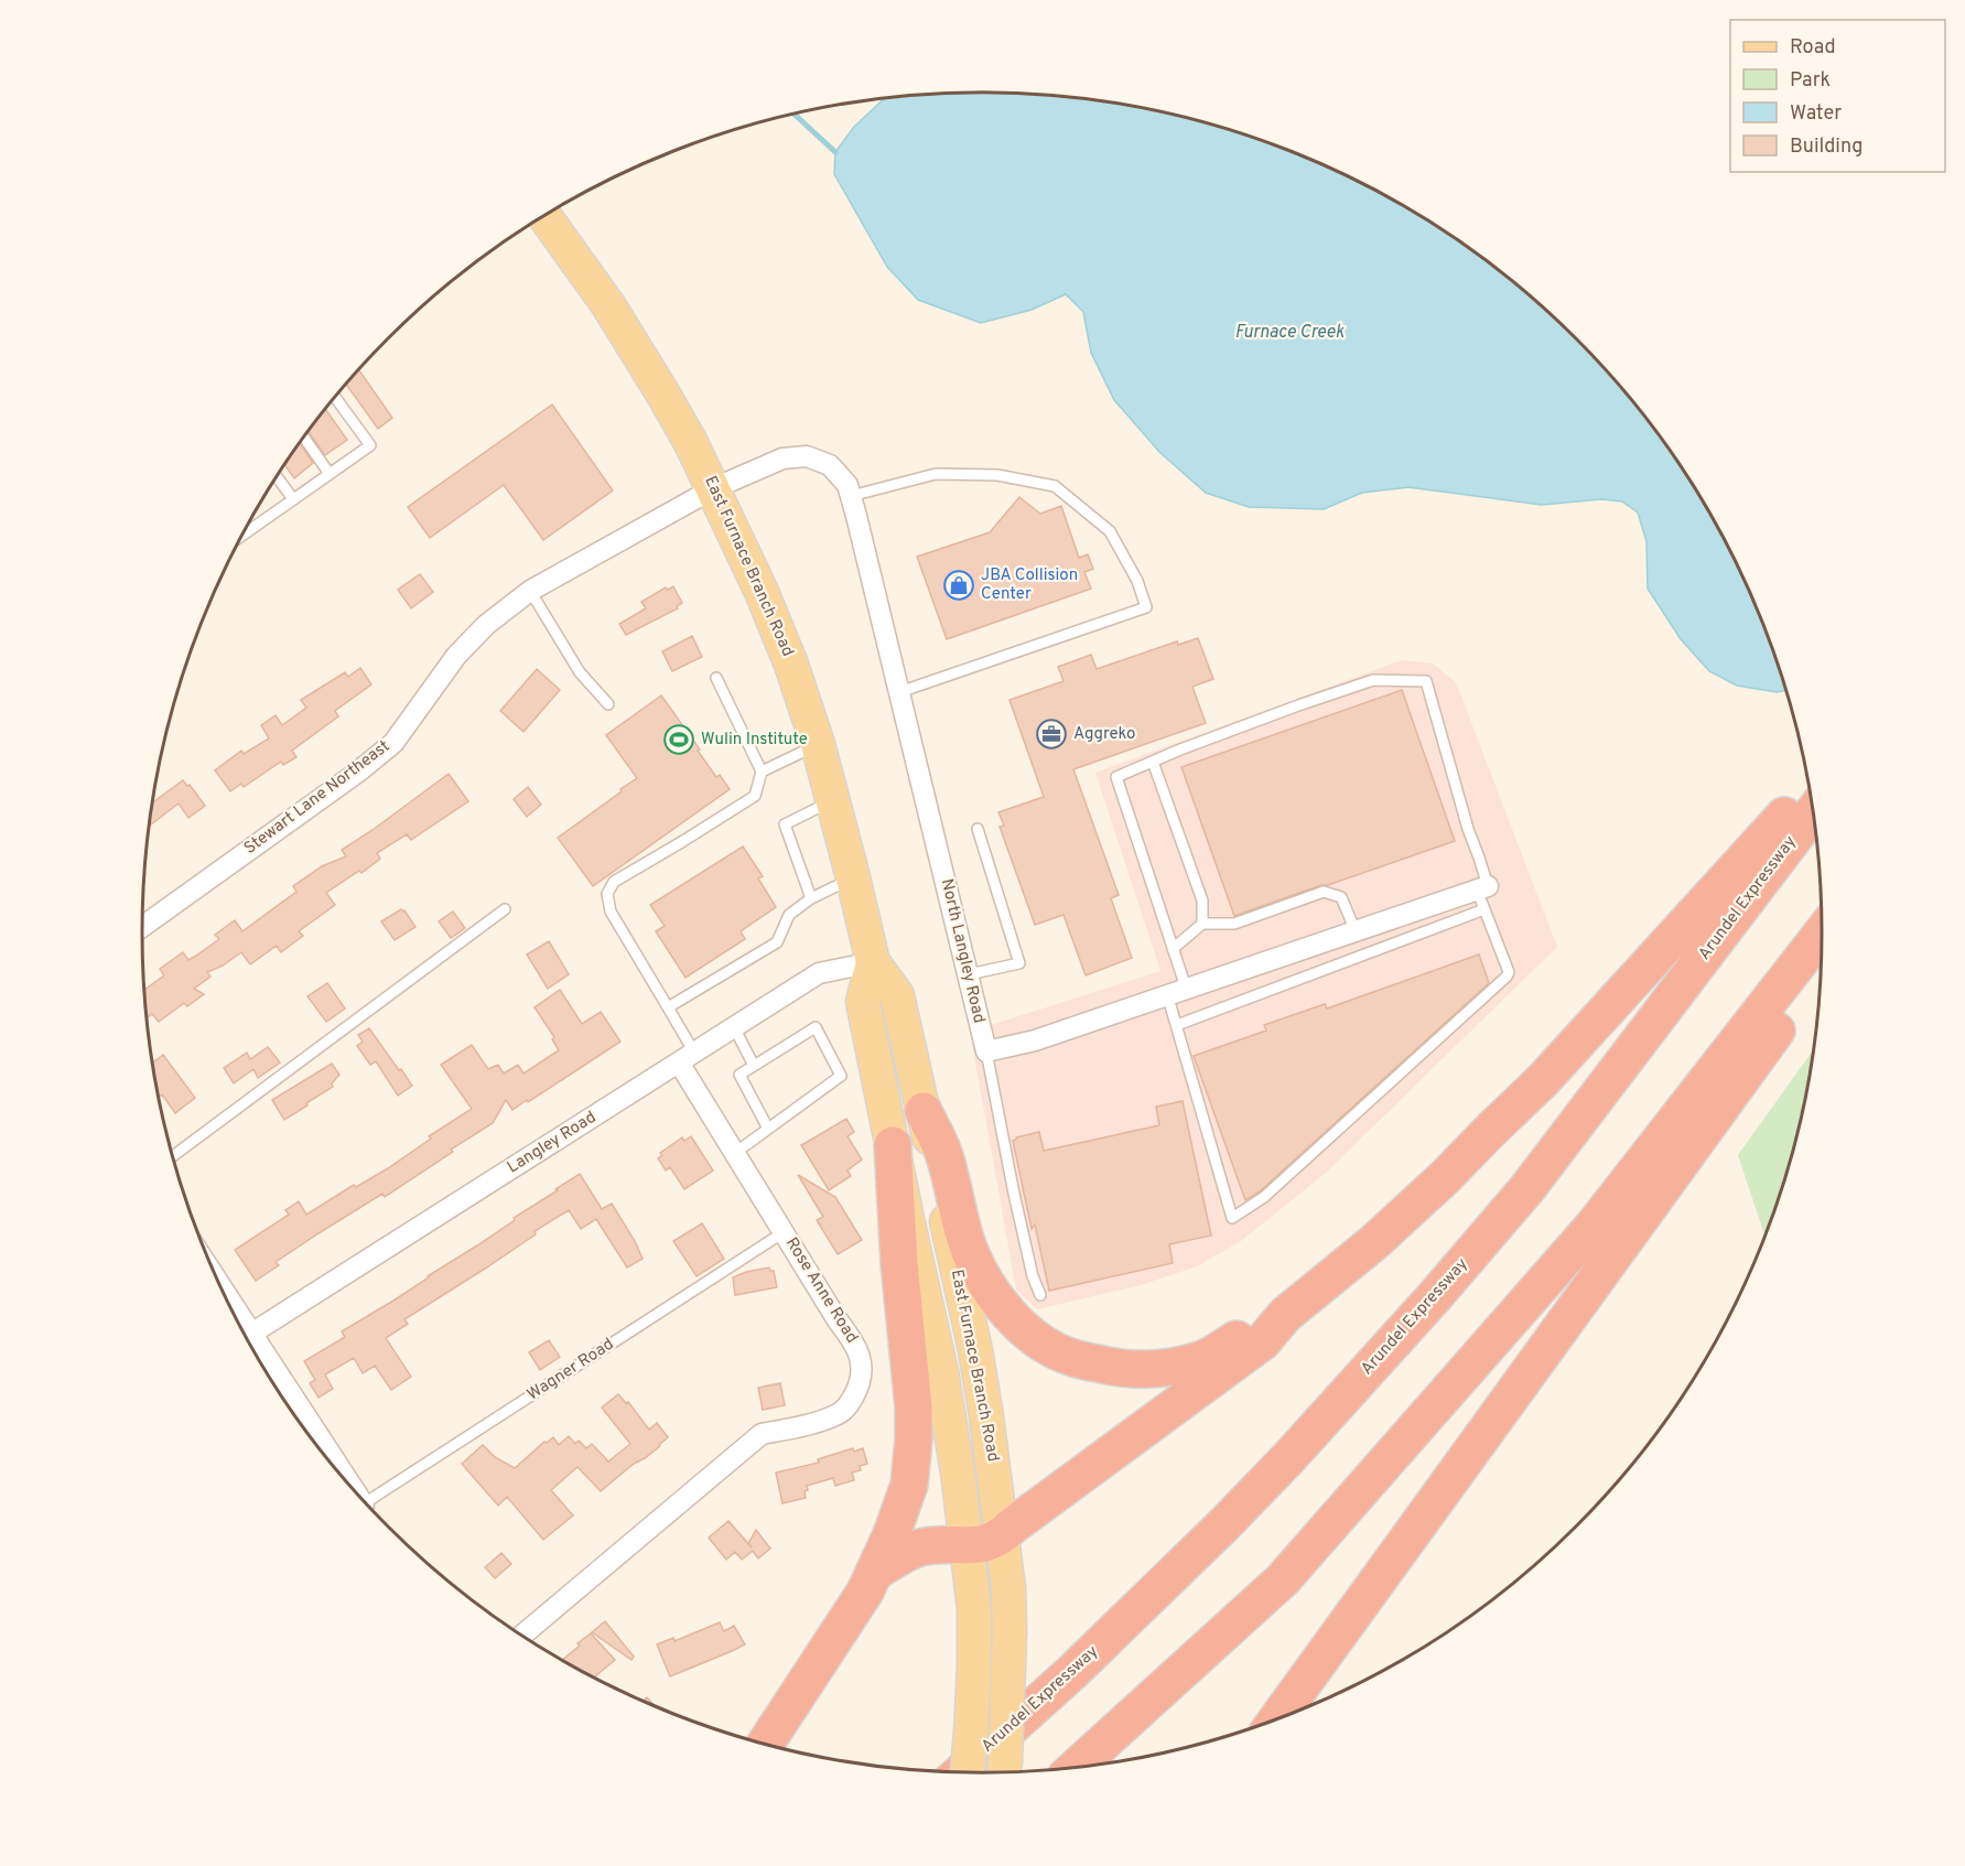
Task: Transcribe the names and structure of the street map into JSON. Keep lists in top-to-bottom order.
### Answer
{
  "streets": {
    "highway": ["Arundel Expressway"],
    "main road": ["East Furnace Branch Road"],
    "street": [
      "Stewart Lane Northeast",
      "North Langley Road",
      "Langley Road",
      "Rose Anne Road"
    ],
    "lane": ["Wagner Road"]
  },
  "crossings": [
    ["East Furnace Branch Road", "Stewart Lane Northeast"],
    ["East Furnace Branch Road", "North Langley Road"],
    ["East Furnace Branch Road", "Langley Road"],
    ["Stewart Lane Northeast", "North Langley Road"],
    ["Langley Road", "Rose Anne Road"],
    ["Rose Anne Road", "Wagner Road"]
  ],
  "water": ["Furnace Creek"],
  "places": {
    "shop": ["JBA Collision Center"],
    "office": ["Aggreko"],
    "sports": ["Wulin Institute"]
  },
  "legend": [
    "Road",
    "Park",
    "Water",
    "Building"
  ]
}
